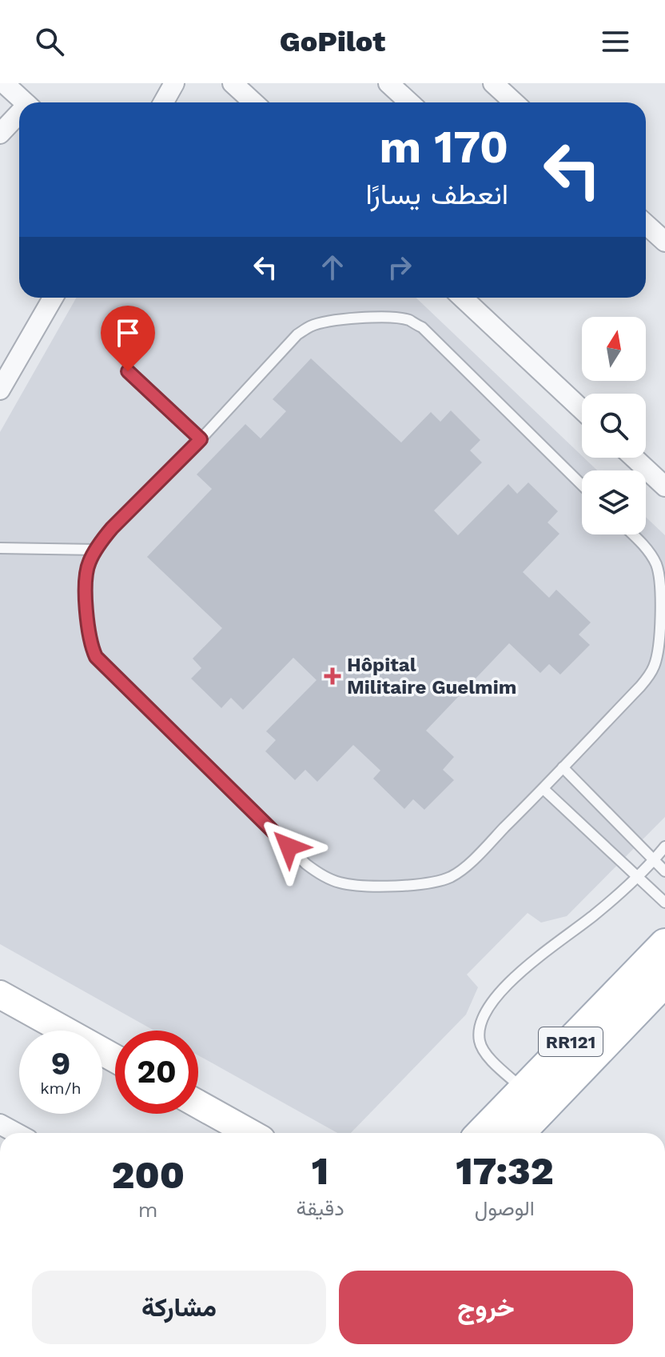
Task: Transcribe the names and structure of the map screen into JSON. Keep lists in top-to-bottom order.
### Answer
{
  "streets": {
    "main road": ["RR121"]
  },
  "places": {
    "health": ["Hôpital Militaire Guelmim"]
  },
  "north": "top",
  "page": {
    "header": "GoPilot",
    "turn": ["170 m", "انعطف يسارًا"],
    "speed": "9 km/h",
    "limit": "20",
    "eta": [
      "17:32",
      "الوصول",
      "1",
      "دقيقة",
      "200",
      "m"
    ],
    "buttons": ["خروج", "مشاركة"]
  }
}
